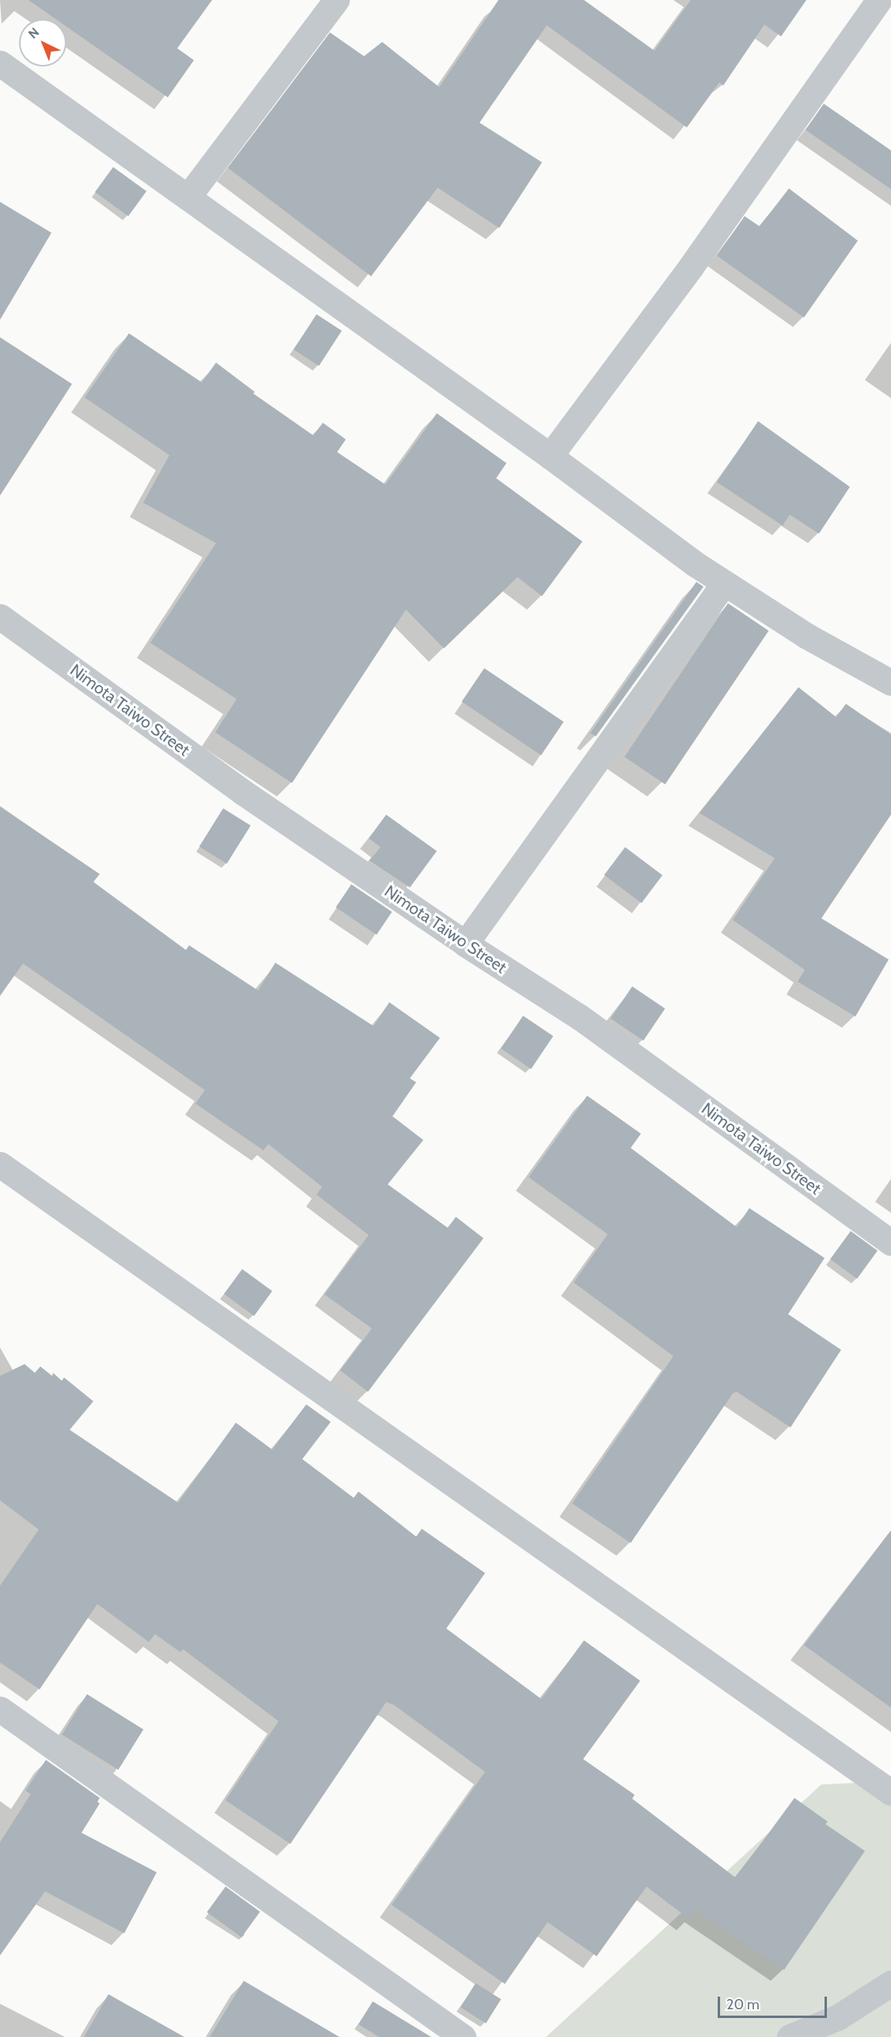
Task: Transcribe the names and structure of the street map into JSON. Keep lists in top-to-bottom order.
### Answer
{
  "streets": {
    "street": ["Nimota Taiwo Street"]
  },
  "scale_bar": "20 m",
  "north": "top left"
}
